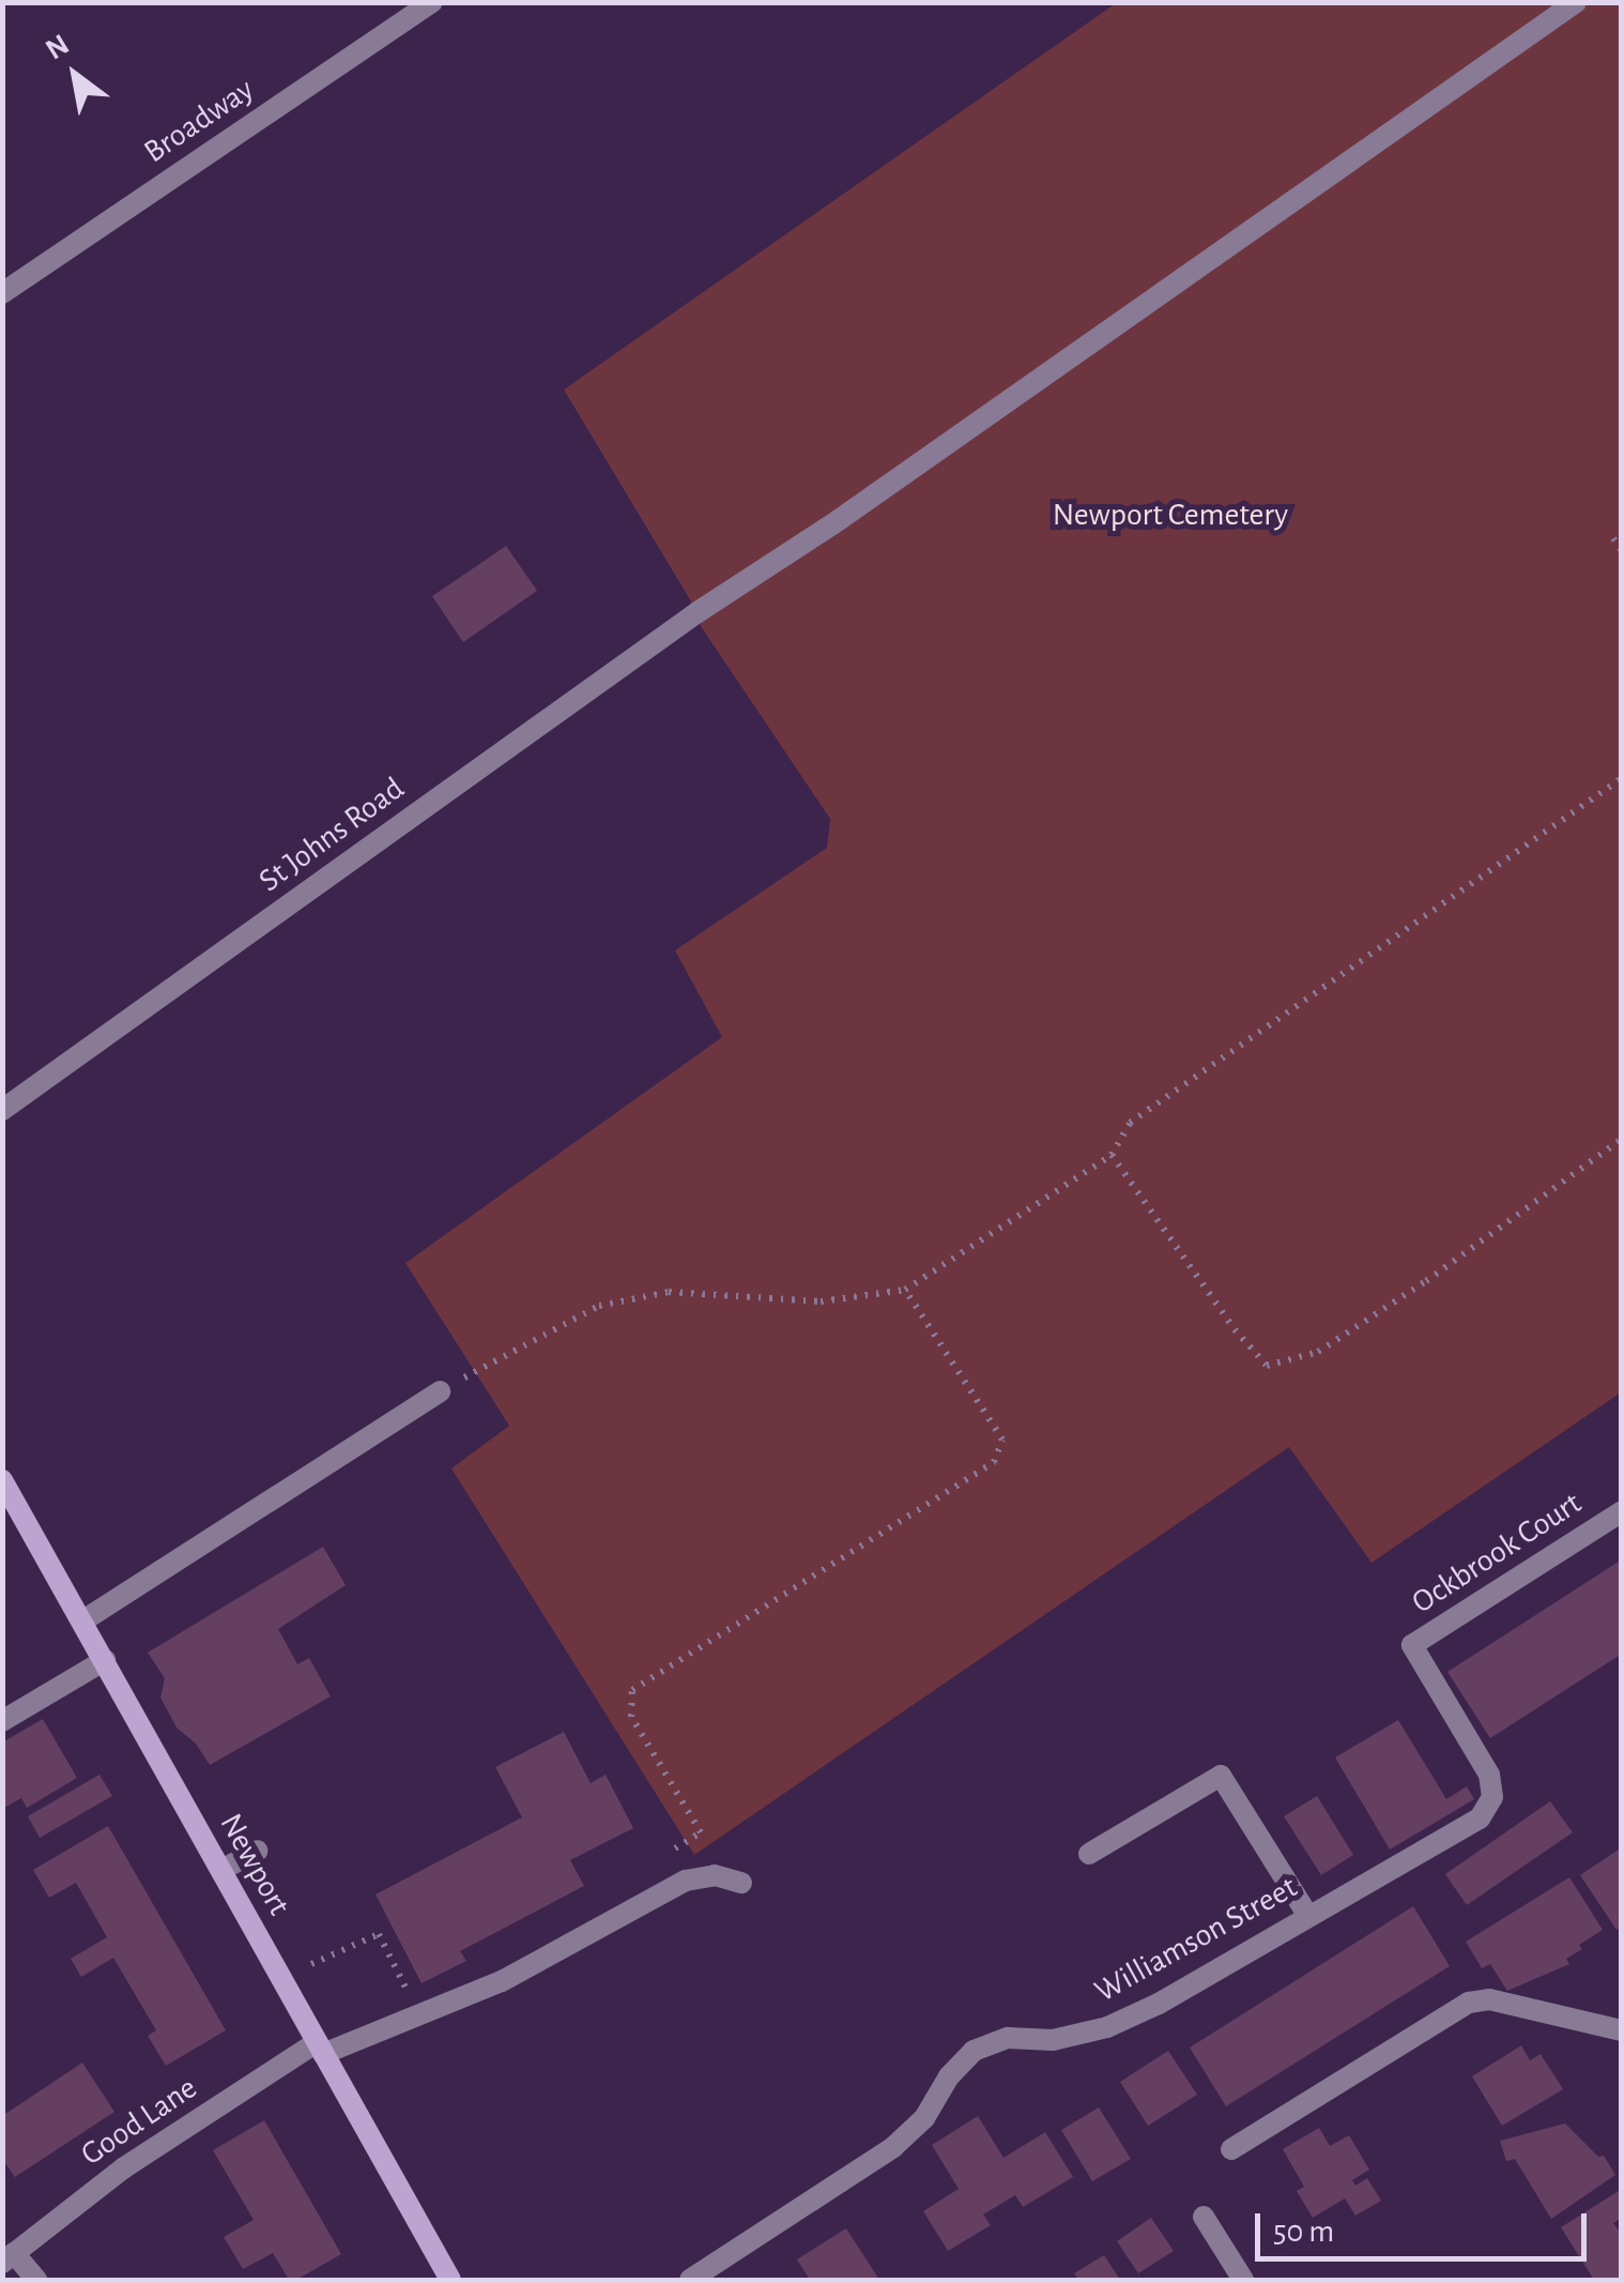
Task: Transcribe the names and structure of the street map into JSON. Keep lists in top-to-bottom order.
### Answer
{
  "streets": {
    "street": [
      "Broadway",
      "St Johns Road",
      "Ockbrook Court",
      "Newport",
      "Williamson Street",
      "Good Lane"
    ]
  },
  "crossings": [
    ["Ockbrook Court", "Williamson Street"],
    ["Newport", "Good Lane"]
  ],
  "parks": ["Newport Cemetery"],
  "scale_bar": "50 m",
  "north": "top left"
}
